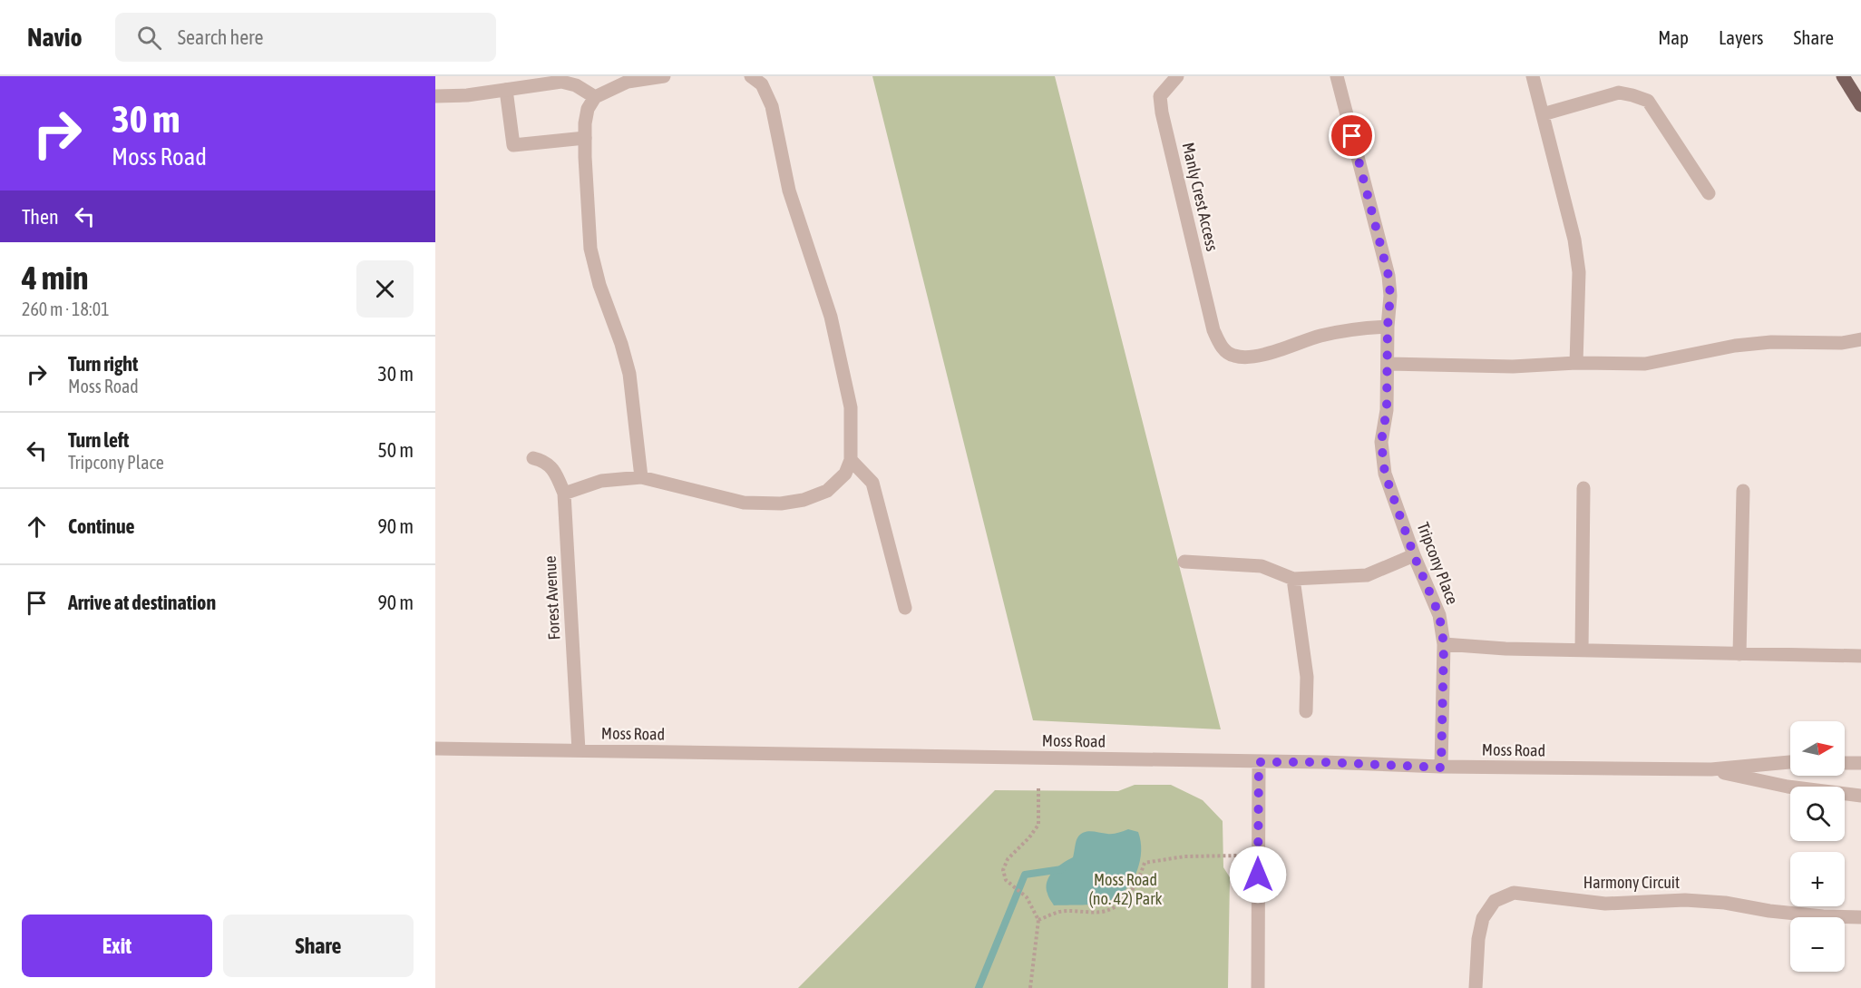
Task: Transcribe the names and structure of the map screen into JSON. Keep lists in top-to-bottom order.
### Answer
{
  "streets": {
    "street": [
      "Manly Crest Access",
      "Tripcony Place",
      "Forest Avenue",
      "Moss Road",
      "Harmony Circuit"
    ]
  },
  "crossings": [
    ["Manly Crest Access", "Tripcony Place"],
    ["Tripcony Place", "Moss Road"],
    ["Forest Avenue", "Moss Road"]
  ],
  "parks": ["Moss Road (no. 42) Park"],
  "north": "right",
  "page": {
    "header": "Navio",
    "search": "Search here",
    "nav": ["Map", "Layers", "Share"],
    "turn": ["30 m", "Moss Road"],
    "then": "Then",
    "heading": ["4 min", "260 m · 18:01"],
    "list": [
      {
        "name": "Turn right",
        "note": "Moss Road",
        "value": "30 m"
      },
      {
        "name": "Turn left",
        "note": "Tripcony Place",
        "value": "50 m"
      },
      {
        "name": "Continue",
        "value": "90 m"
      },
      {
        "name": "Arrive at destination",
        "value": "90 m"
      }
    ],
    "map_buttons": ["+", "−"],
    "buttons": ["Exit", "Share"]
  }
}
